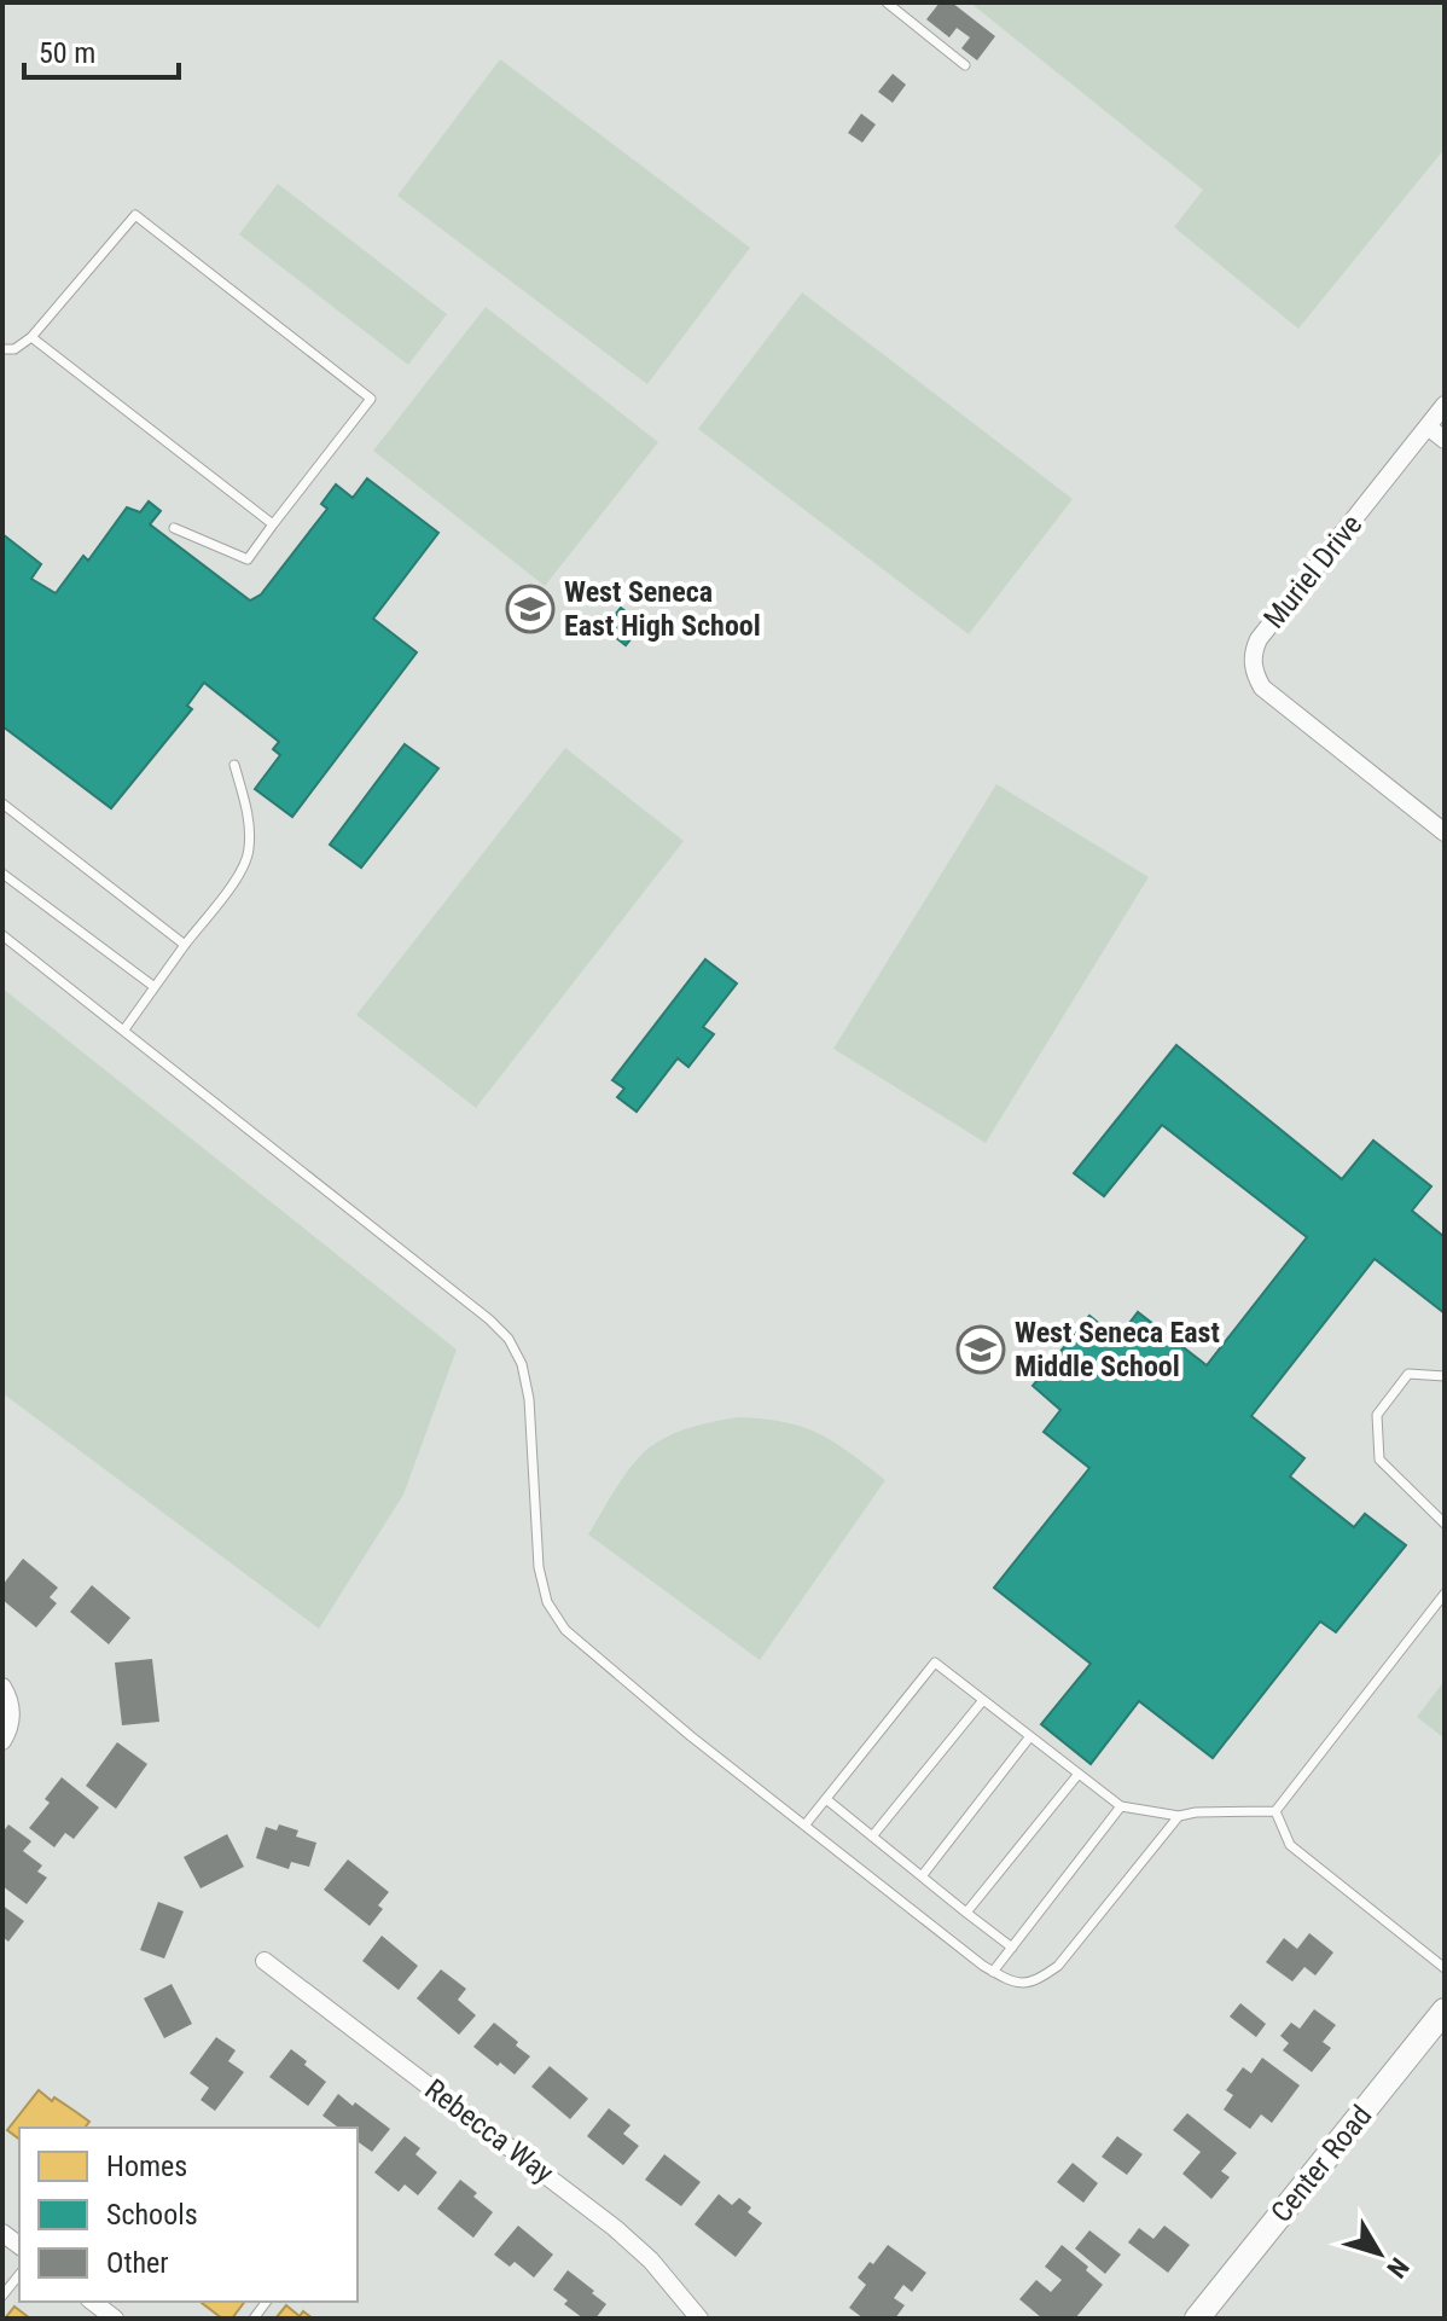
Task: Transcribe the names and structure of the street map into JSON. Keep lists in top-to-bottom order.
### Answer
{
  "streets": {
    "main road": ["Center Road"],
    "street": ["Muriel Drive", "Rebecca Way"]
  },
  "places": {
    "school or university": ["West Seneca East High School", "West Seneca East Middle School"]
  },
  "legend": ["Homes", "Schools", "Other"],
  "scale_bar": "50 m",
  "north": "bottom right"
}
